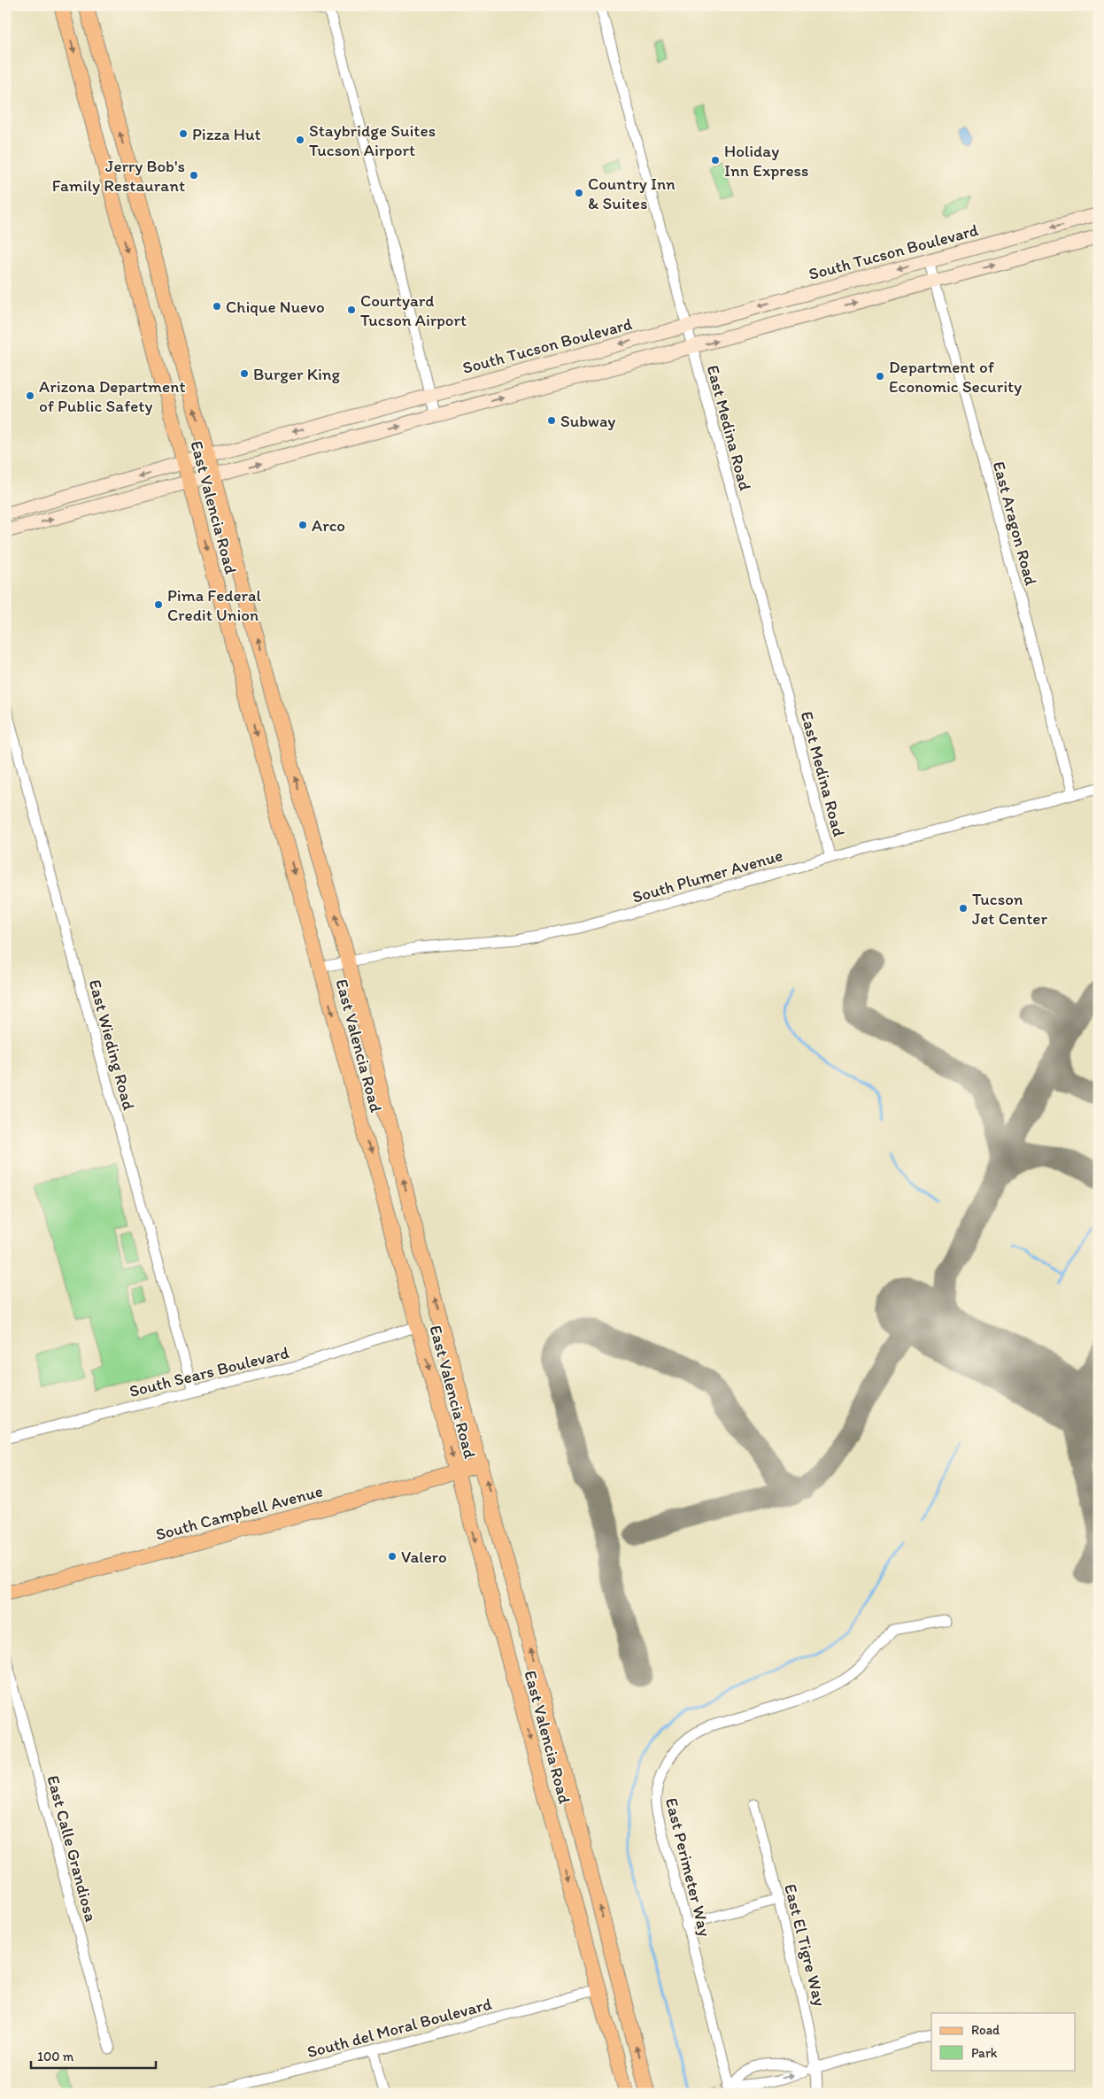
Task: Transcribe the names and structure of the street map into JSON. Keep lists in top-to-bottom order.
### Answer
{
  "streets": {
    "main road": ["South Tucson Boulevard", "East Valencia Road", "South Campbell Avenue"],
    "street": [
      "East Medina Road",
      "East Aragon Road",
      "South Plumer Avenue",
      "East Wieding Road",
      "South Sears Boulevard",
      "East Calle Grandiosa",
      "East Perimeter Way",
      "East El Tigre Way",
      "South del Moral Boulevard"
    ]
  },
  "crossings": [
    ["South Tucson Boulevard", "East Medina Road"],
    ["South Tucson Boulevard", "East Valencia Road"],
    ["South Tucson Boulevard", "East Aragon Road"],
    ["East Medina Road", "South Plumer Avenue"],
    ["East Valencia Road", "South Plumer Avenue"],
    ["East Valencia Road", "South Sears Boulevard"],
    ["East Valencia Road", "South Campbell Avenue"],
    ["East Valencia Road", "South del Moral Boulevard"],
    ["East Aragon Road", "South Plumer Avenue"],
    ["East Wieding Road", "South Sears Boulevard"]
  ],
  "places": [
    "Pizza Hut",
    "Staybridge Suites Tucson Airport",
    "Holiday Inn Express",
    "Jerry Bob's Family Restaurant",
    "Country Inn & Suites",
    "Chique Nuevo",
    "Courtyard Tucson Airport",
    "Burger King",
    "Department of Economic Security",
    "Arizona Department of Public Safety",
    "Subway",
    "Arco",
    "Pima Federal Credit Union",
    "Tucson Jet Center",
    "Valero"
  ],
  "legend": ["Road", "Park"],
  "scale_bar": "100 m"
}
